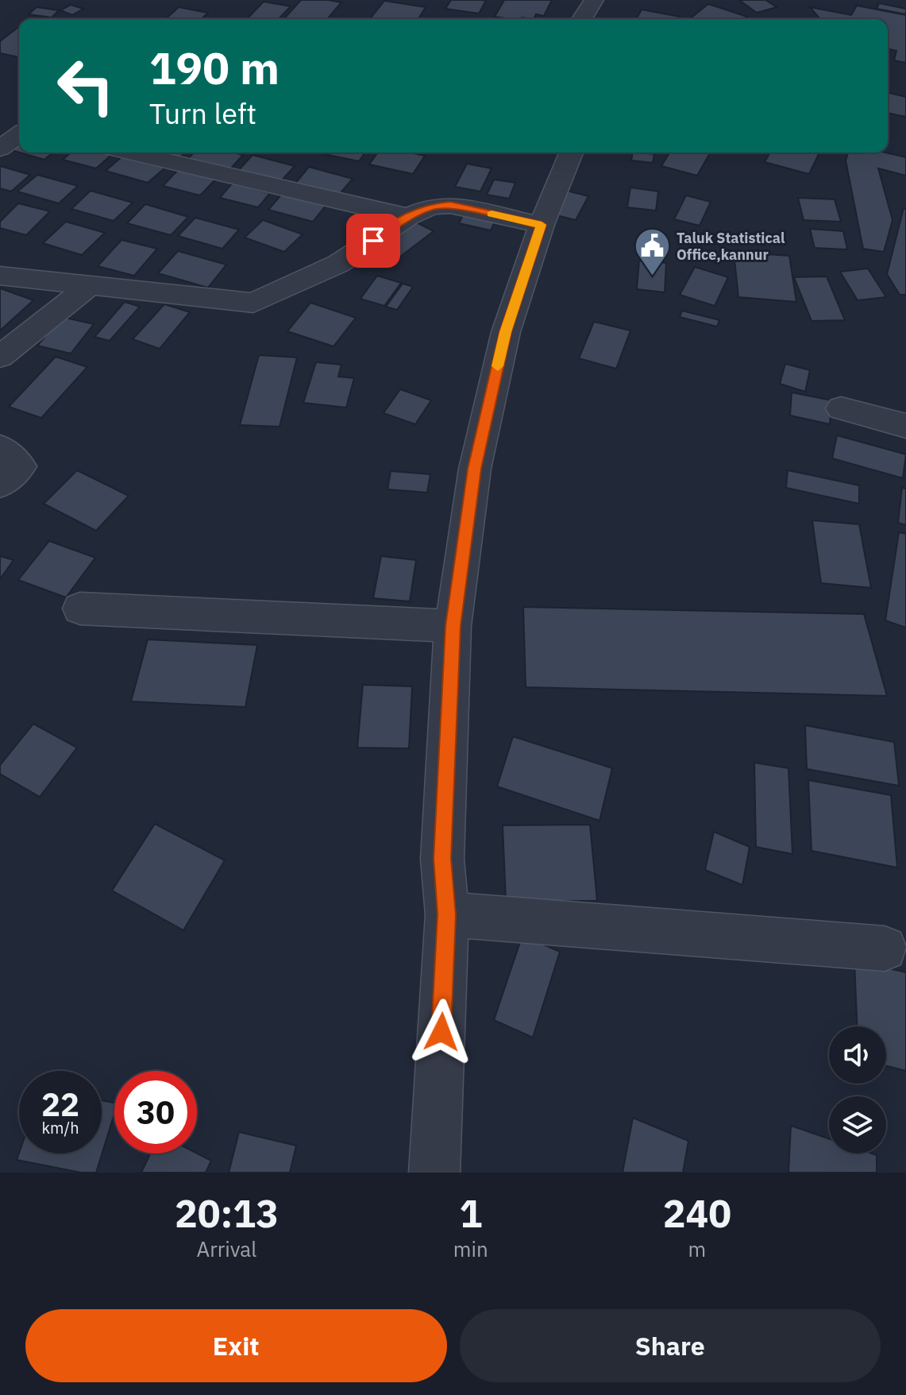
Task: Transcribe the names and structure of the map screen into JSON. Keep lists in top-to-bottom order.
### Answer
{
  "places": {
    "public building": ["Taluk Statistical Office,kannur"]
  },
  "page": {
    "turn": ["190 m", "Turn left"],
    "speed": "22 km/h",
    "limit": "30",
    "eta": [
      "20:13",
      "Arrival",
      "1",
      "min",
      "240",
      "m"
    ],
    "buttons": ["Exit", "Share"]
  }
}
